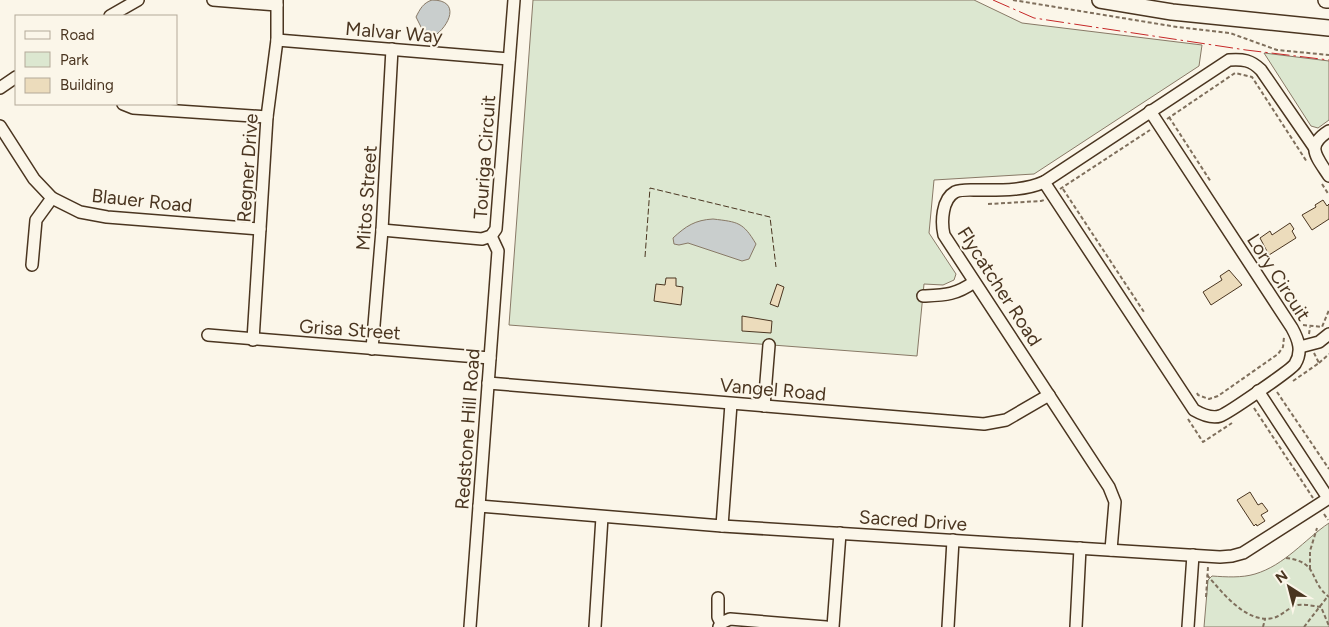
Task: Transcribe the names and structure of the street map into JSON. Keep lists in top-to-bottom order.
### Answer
{
  "streets": {
    "street": [
      "Malvar Way",
      "Touriga Circuit",
      "Regner Drive",
      "Mitos Street",
      "Blauer Road",
      "Lory Circuit",
      "Flycatcher Road",
      "Grisa Street",
      "Vangel Road",
      "Redstone Hill Road",
      "Sacred Drive"
    ]
  },
  "crossings": [
    ["Malvar Way", "Touriga Circuit"],
    ["Malvar Way", "Regner Drive"],
    ["Malvar Way", "Mitos Street"],
    ["Touriga Circuit", "Mitos Street"],
    ["Touriga Circuit", "Redstone Hill Road"],
    ["Regner Drive", "Blauer Road"],
    ["Regner Drive", "Grisa Street"],
    ["Mitos Street", "Grisa Street"],
    ["Lory Circuit", "Flycatcher Road"],
    ["Flycatcher Road", "Vangel Road"],
    ["Flycatcher Road", "Sacred Drive"],
    ["Grisa Street", "Redstone Hill Road"],
    ["Vangel Road", "Redstone Hill Road"],
    ["Redstone Hill Road", "Sacred Drive"]
  ],
  "legend": ["Road", "Park", "Building"],
  "north": "top left"
}
